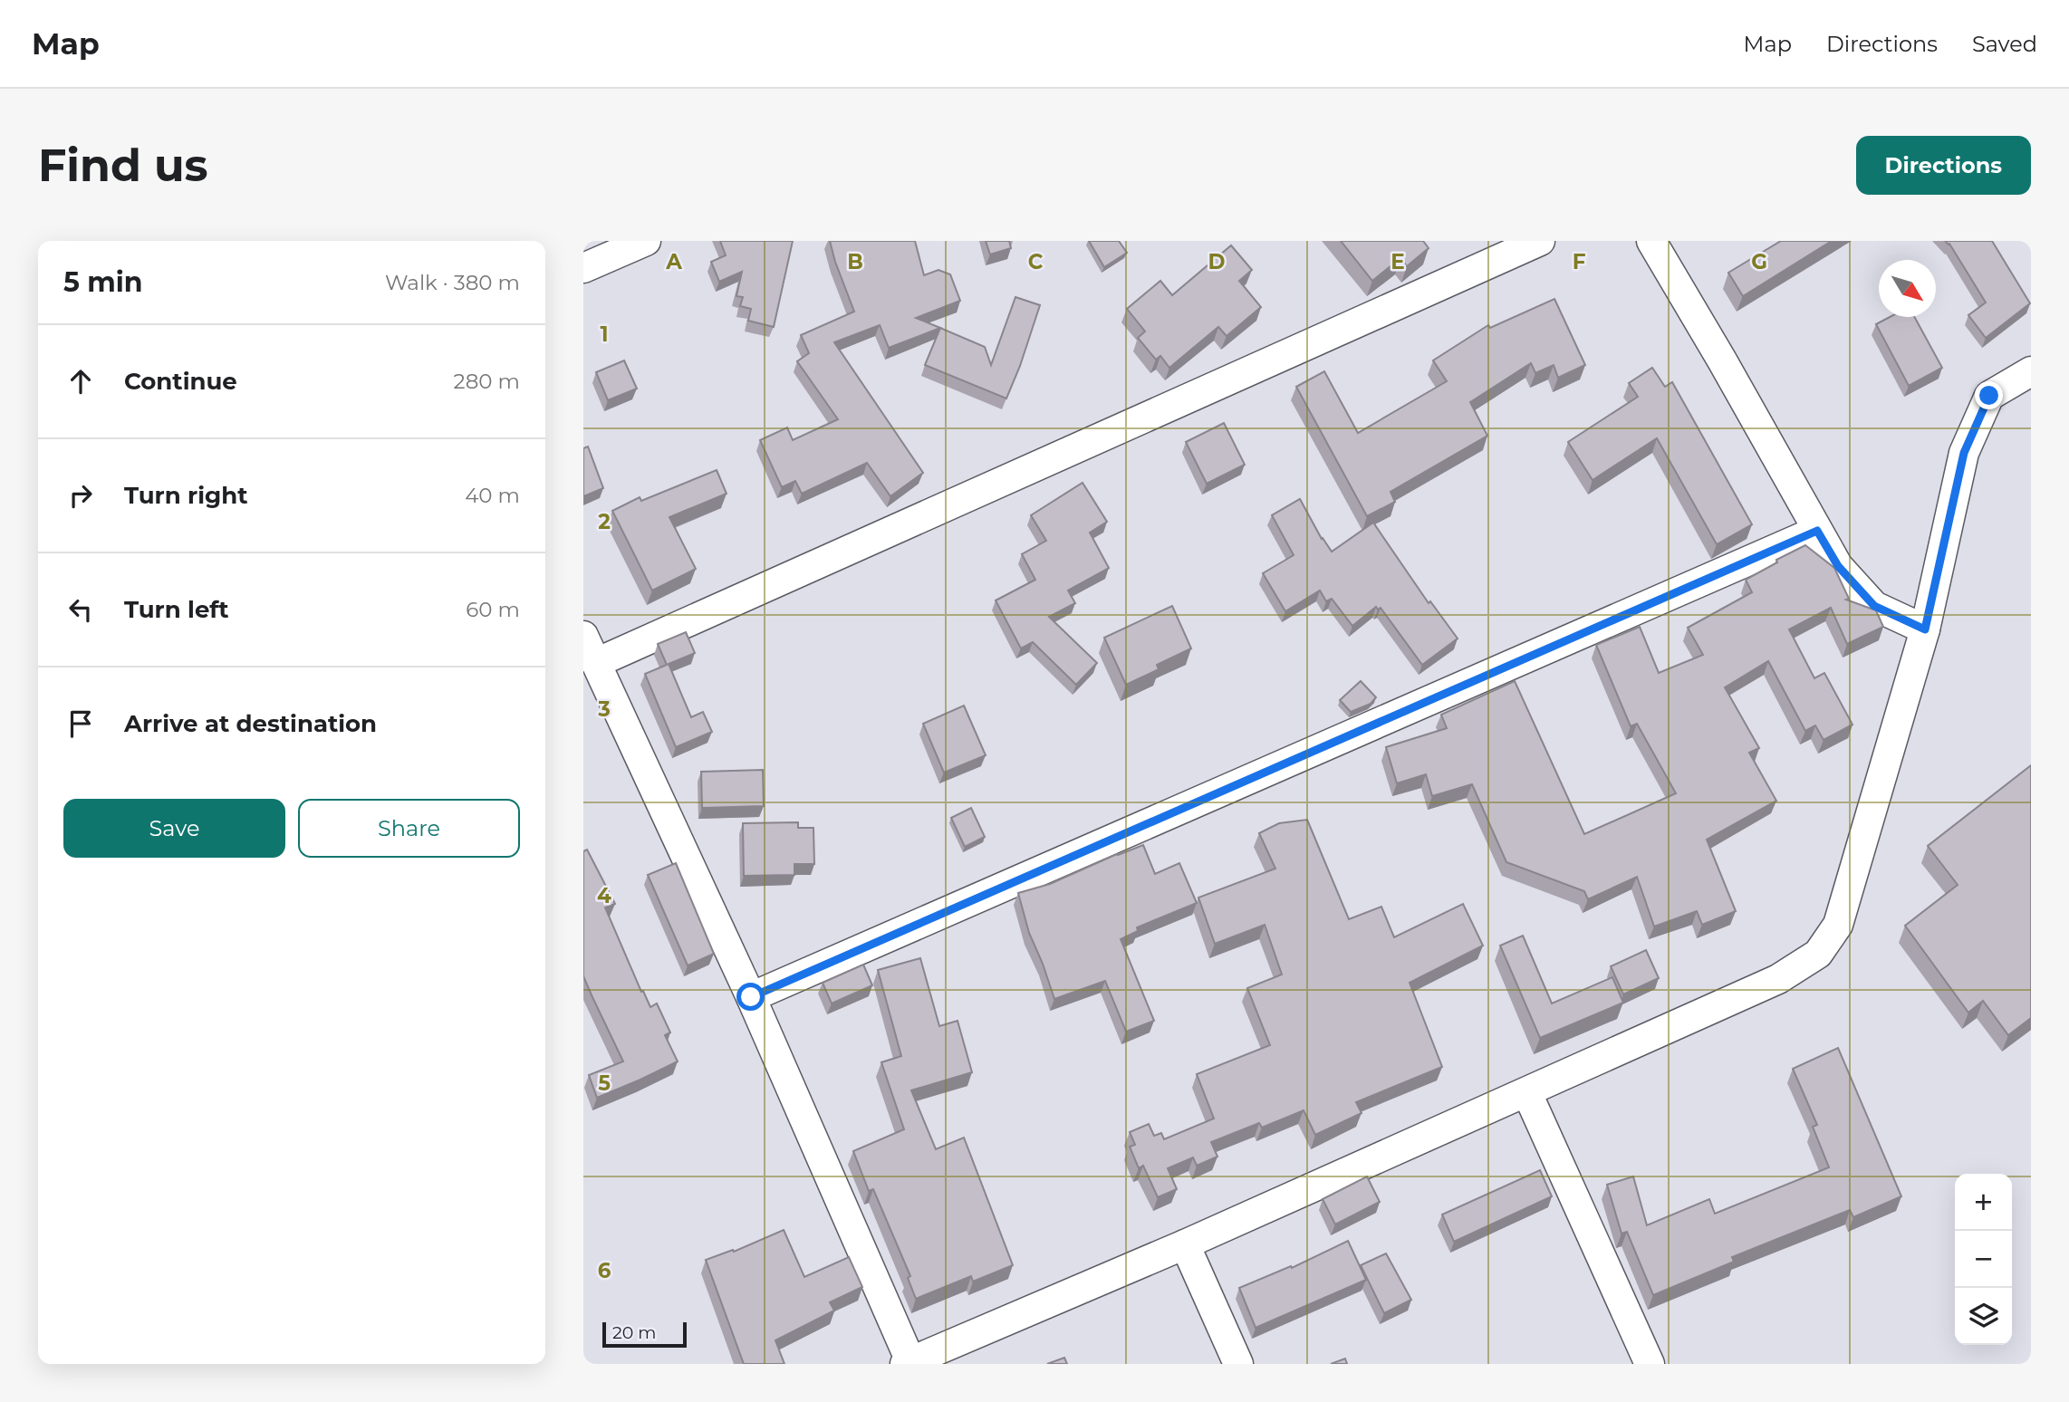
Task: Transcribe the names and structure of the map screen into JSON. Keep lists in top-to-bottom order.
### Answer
{
  "scale_bar": "20 m",
  "north": "bottom right",
  "page": {
    "header": "Map",
    "nav": ["Map", "Directions", "Saved"],
    "buttons": [
      "Directions",
      ["Save", "Share"]
    ],
    "title": "Find us",
    "heading": ["5 min", "Walk · 380 m"],
    "list": [
      ["Continue", "280 m"],
      ["Turn right", "40 m"],
      ["Turn left", "60 m"],
      "Arrive at destination"
    ],
    "map_buttons": ["+", "−"],
    "scale": "20 m"
  },
  "grid": {
    "columns": [
      "A",
      "B",
      "C",
      "D",
      "E",
      "F",
      "G"
    ],
    "rows": [
      "1",
      "2",
      "3",
      "4",
      "5",
      "6"
    ]
  }
}
